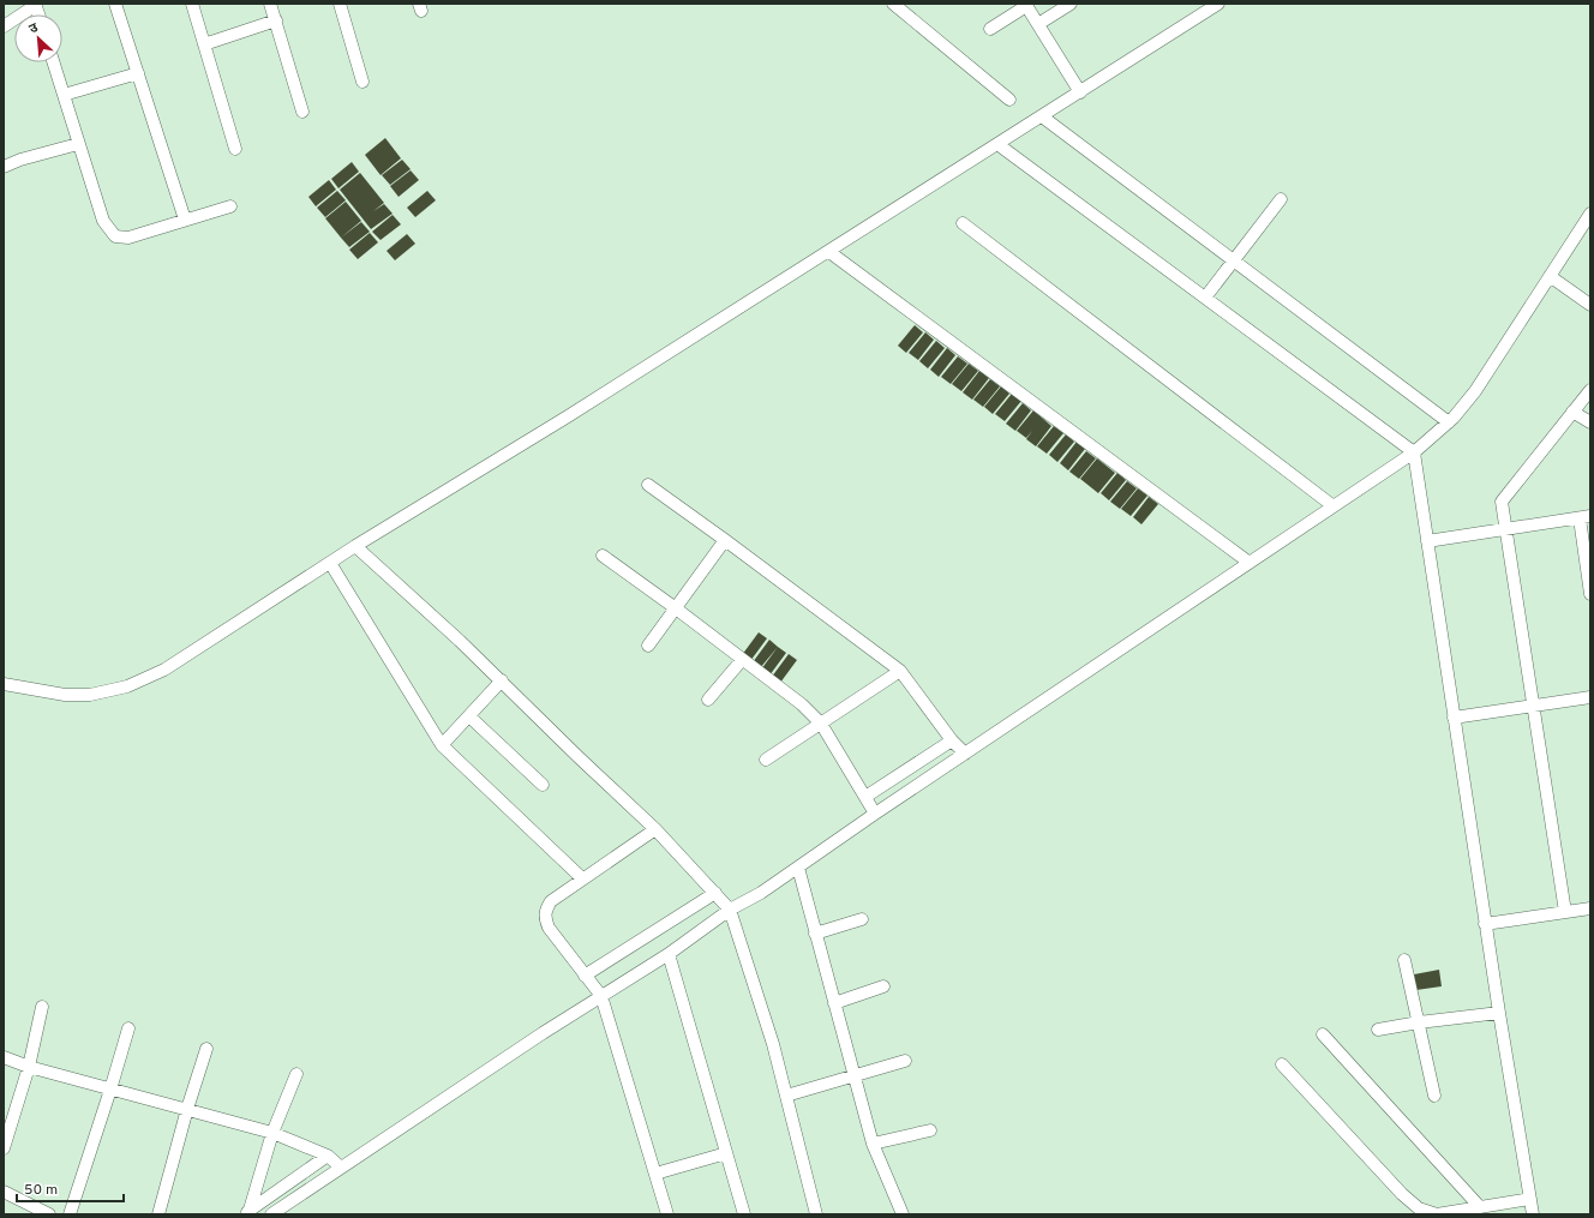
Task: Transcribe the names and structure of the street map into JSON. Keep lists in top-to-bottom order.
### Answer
{
  "scale_bar": "50 m",
  "north": "top left"
}
